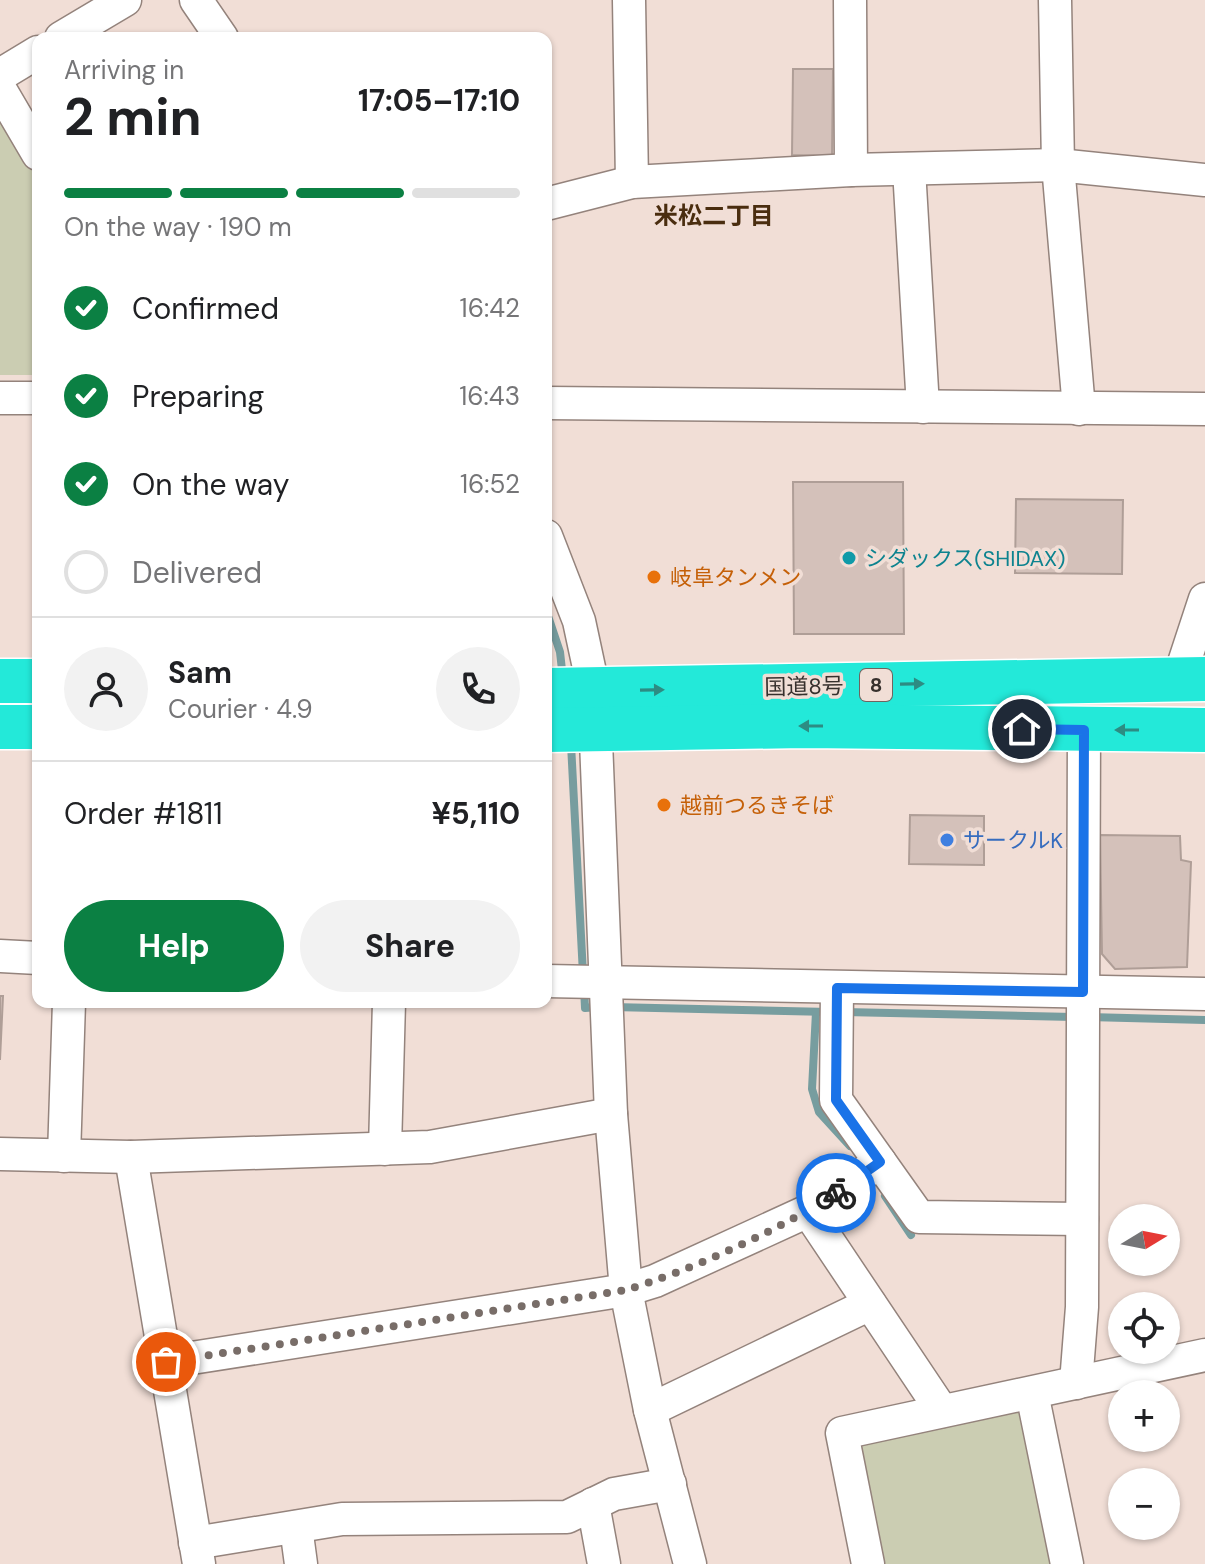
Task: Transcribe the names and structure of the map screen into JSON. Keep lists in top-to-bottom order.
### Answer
{
  "streets": {
    "highway": ["8", "国道8号"]
  },
  "districts": ["米松二丁目"],
  "places": [
    "シダックス(SHIDAX)",
    "岐阜タンメン",
    "越前つるきそば",
    "サークルK"
  ],
  "north": "right",
  "page": {
    "heading": ["2 min", "Arriving in", "17:05–17:10"],
    "panel": [
      "Sam",
      "Courier · 4.9",
      "Order #1811",
      "¥5,110"
    ],
    "bar": "On the way · 190 m",
    "list": [
      ["Confirmed", "16:42"],
      ["Preparing", "16:43"],
      ["On the way", "16:52"],
      "Delivered"
    ],
    "buttons": ["Help", "Share"],
    "map_buttons": ["+", "−"]
  }
}
